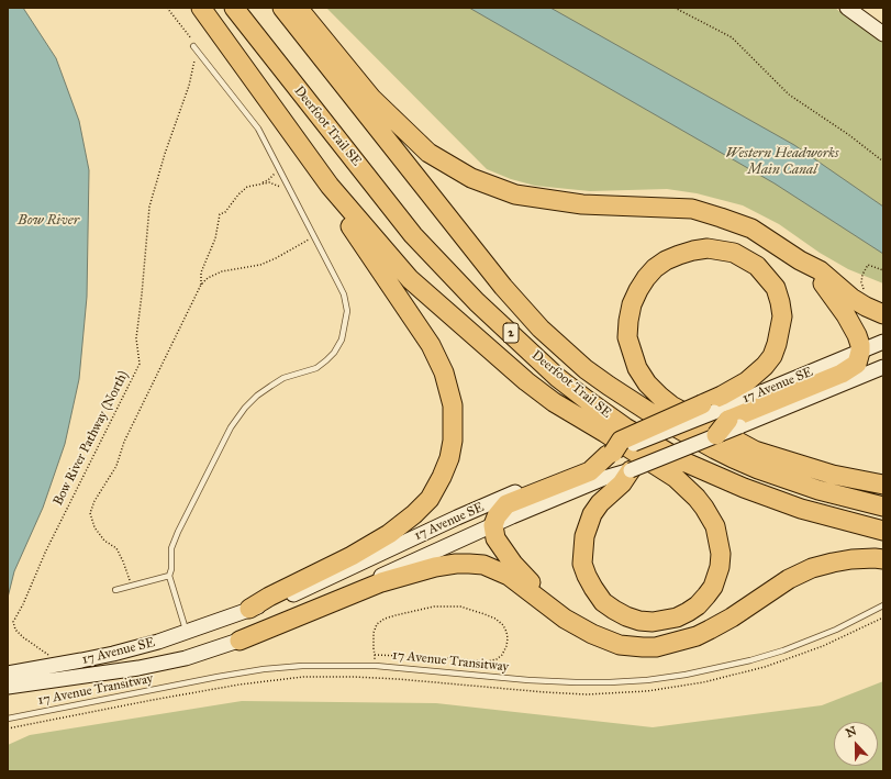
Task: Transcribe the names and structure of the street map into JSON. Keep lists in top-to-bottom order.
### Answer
{
  "streets": {
    "highway": ["Deerfoot Trail SE", "2"],
    "main road": ["17 Avenue SE"],
    "lane": ["17 Avenue Transitway"],
    "path": ["Bow River Pathway (North)"]
  },
  "water": ["Western Headworks Main Canal", "Bow River"],
  "north": "top"
}
